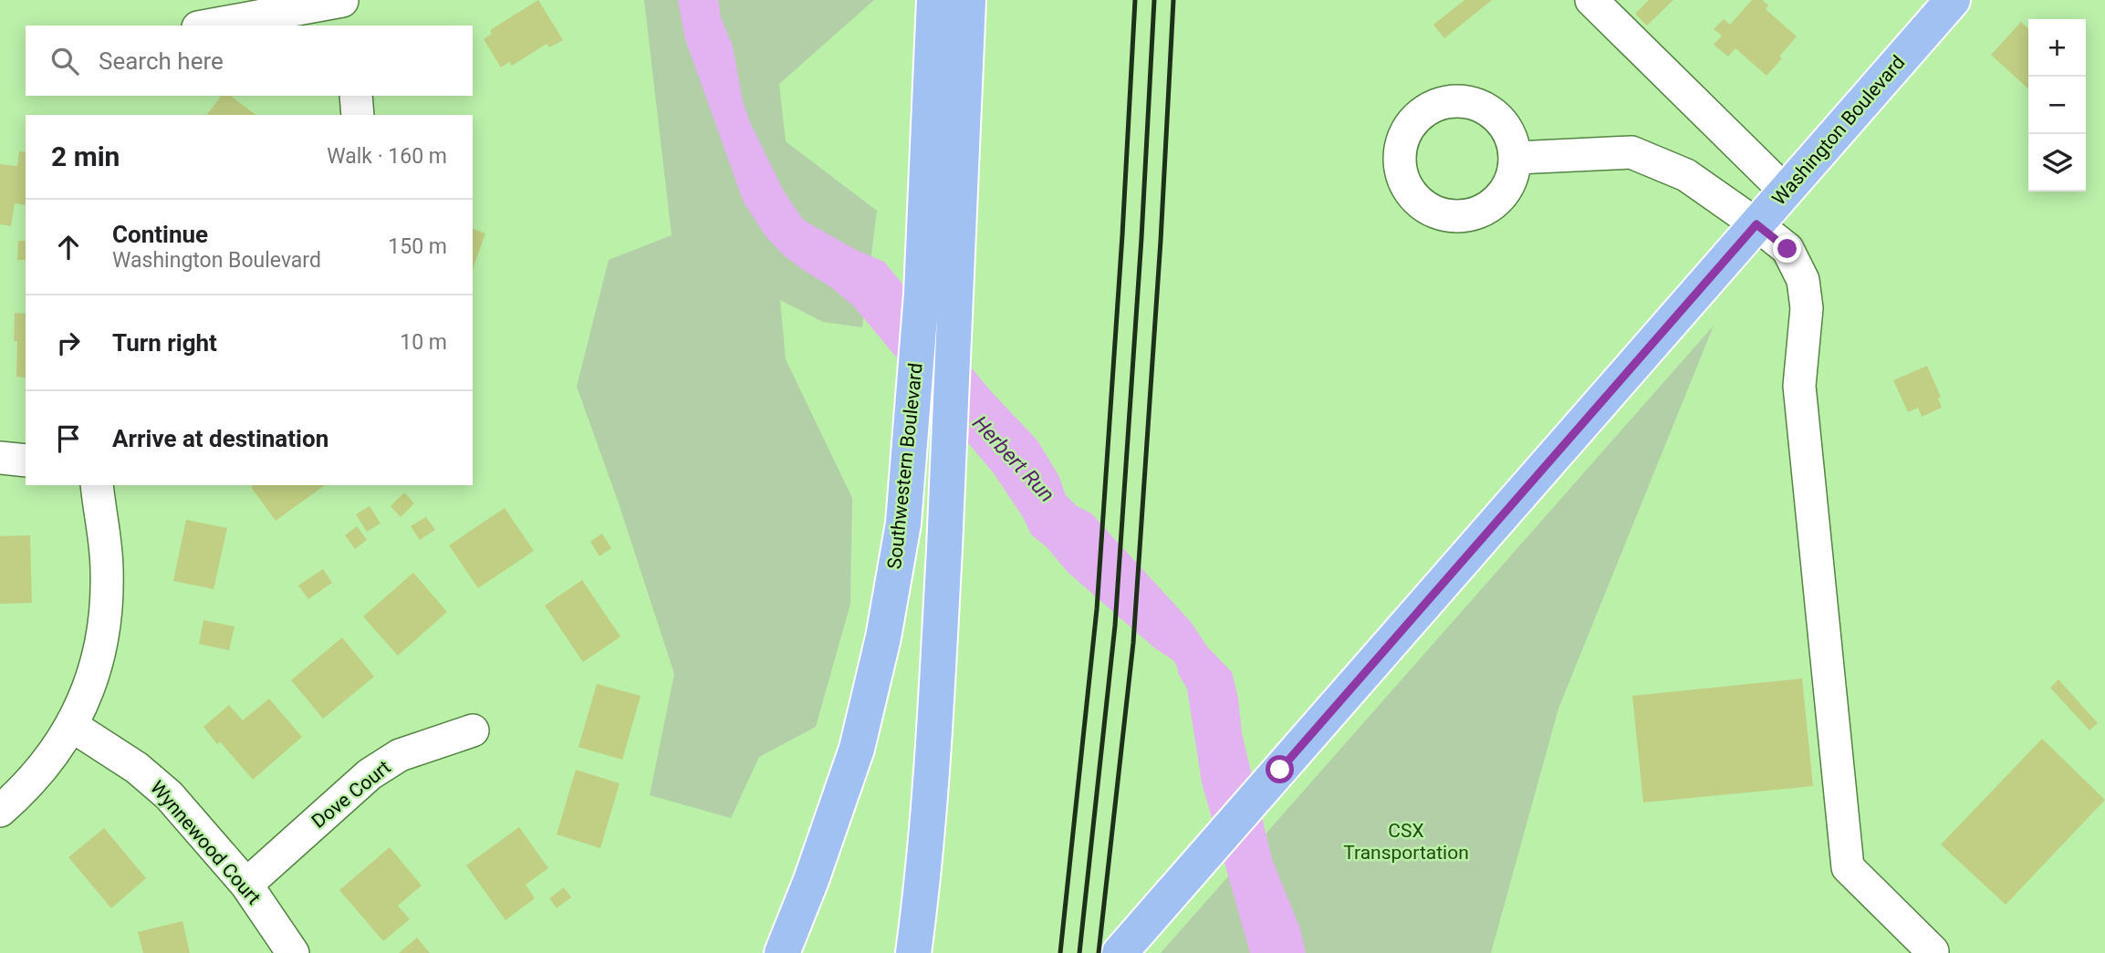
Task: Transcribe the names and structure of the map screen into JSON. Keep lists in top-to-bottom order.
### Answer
{
  "streets": {
    "main road": ["Washington Boulevard", "Southwestern Boulevard"],
    "street": ["Dove Court", "Wynnewood Court"]
  },
  "crossings": [
    ["Dove Court", "Wynnewood Court"]
  ],
  "water": ["Herbert Run"],
  "parks": ["CSX Transportation"],
  "page": {
    "map_buttons": ["+", "−"],
    "search": "Search here",
    "heading": ["2 min", "Walk · 160 m"],
    "list": [
      ["Continue", "Washington Boulevard", "150 m"],
      ["Turn right", "10 m"],
      "Arrive at destination"
    ]
  }
}
